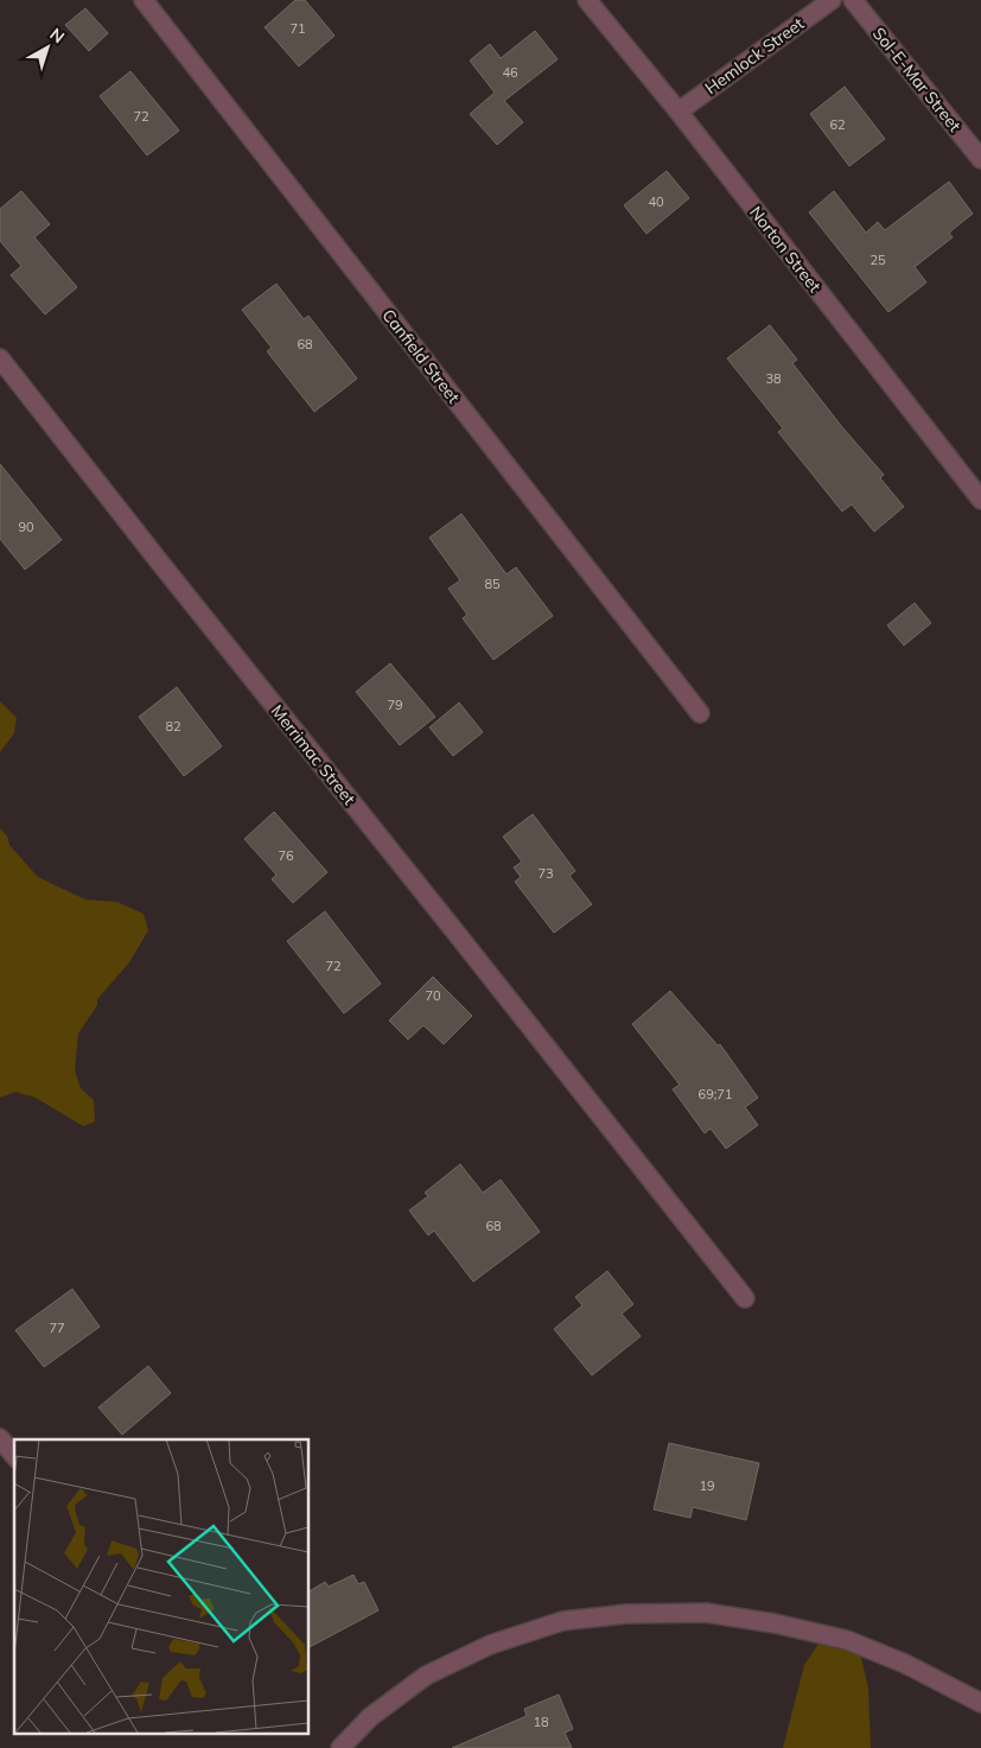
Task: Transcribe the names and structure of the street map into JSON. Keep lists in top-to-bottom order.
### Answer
{
  "streets": {
    "street": [
      "Hemlock Street",
      "Sol-E-Mar Street",
      "Norton Street",
      "Canfield Street",
      "Merrimac Street"
    ]
  },
  "crossings": [
    ["Hemlock Street", "Norton Street"]
  ],
  "house_numbers": [
    "71",
    "46",
    "72",
    "62",
    "40",
    "25",
    "68",
    "38",
    "90",
    "85",
    "79",
    "82",
    "76",
    "73",
    "72",
    "70",
    "69;71",
    "68",
    "77",
    "19",
    "18"
  ],
  "north": "top right"
}
